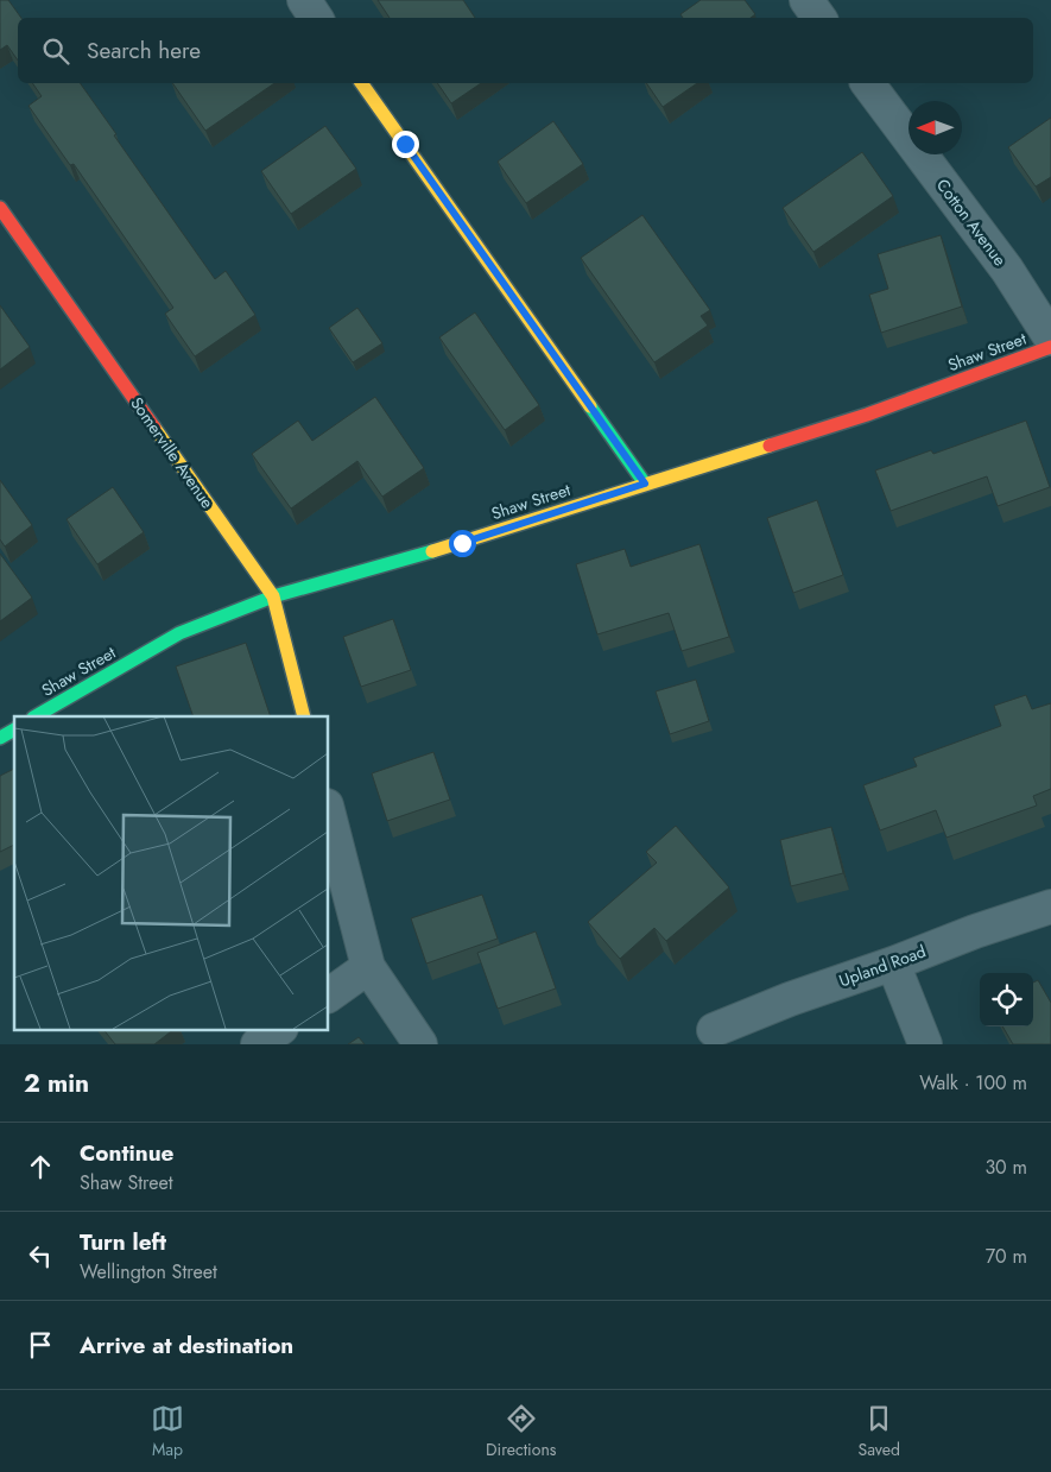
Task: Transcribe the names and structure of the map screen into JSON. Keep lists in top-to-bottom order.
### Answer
{
  "streets": {
    "street": [
      "Cotton Avenue",
      "Shaw Street",
      "Somerville Avenue",
      "Upland Road"
    ]
  },
  "crossings": [
    ["Shaw Street", "Somerville Avenue"]
  ],
  "north": "left",
  "page": {
    "search": "Search here",
    "heading": ["2 min", "Walk · 100 m"],
    "list": [
      ["Continue", "Shaw Street", "30 m"],
      ["Turn left", "Wellington Street", "70 m"],
      "Arrive at destination"
    ],
    "nav": ["Map", "Directions", "Saved"]
  }
}
